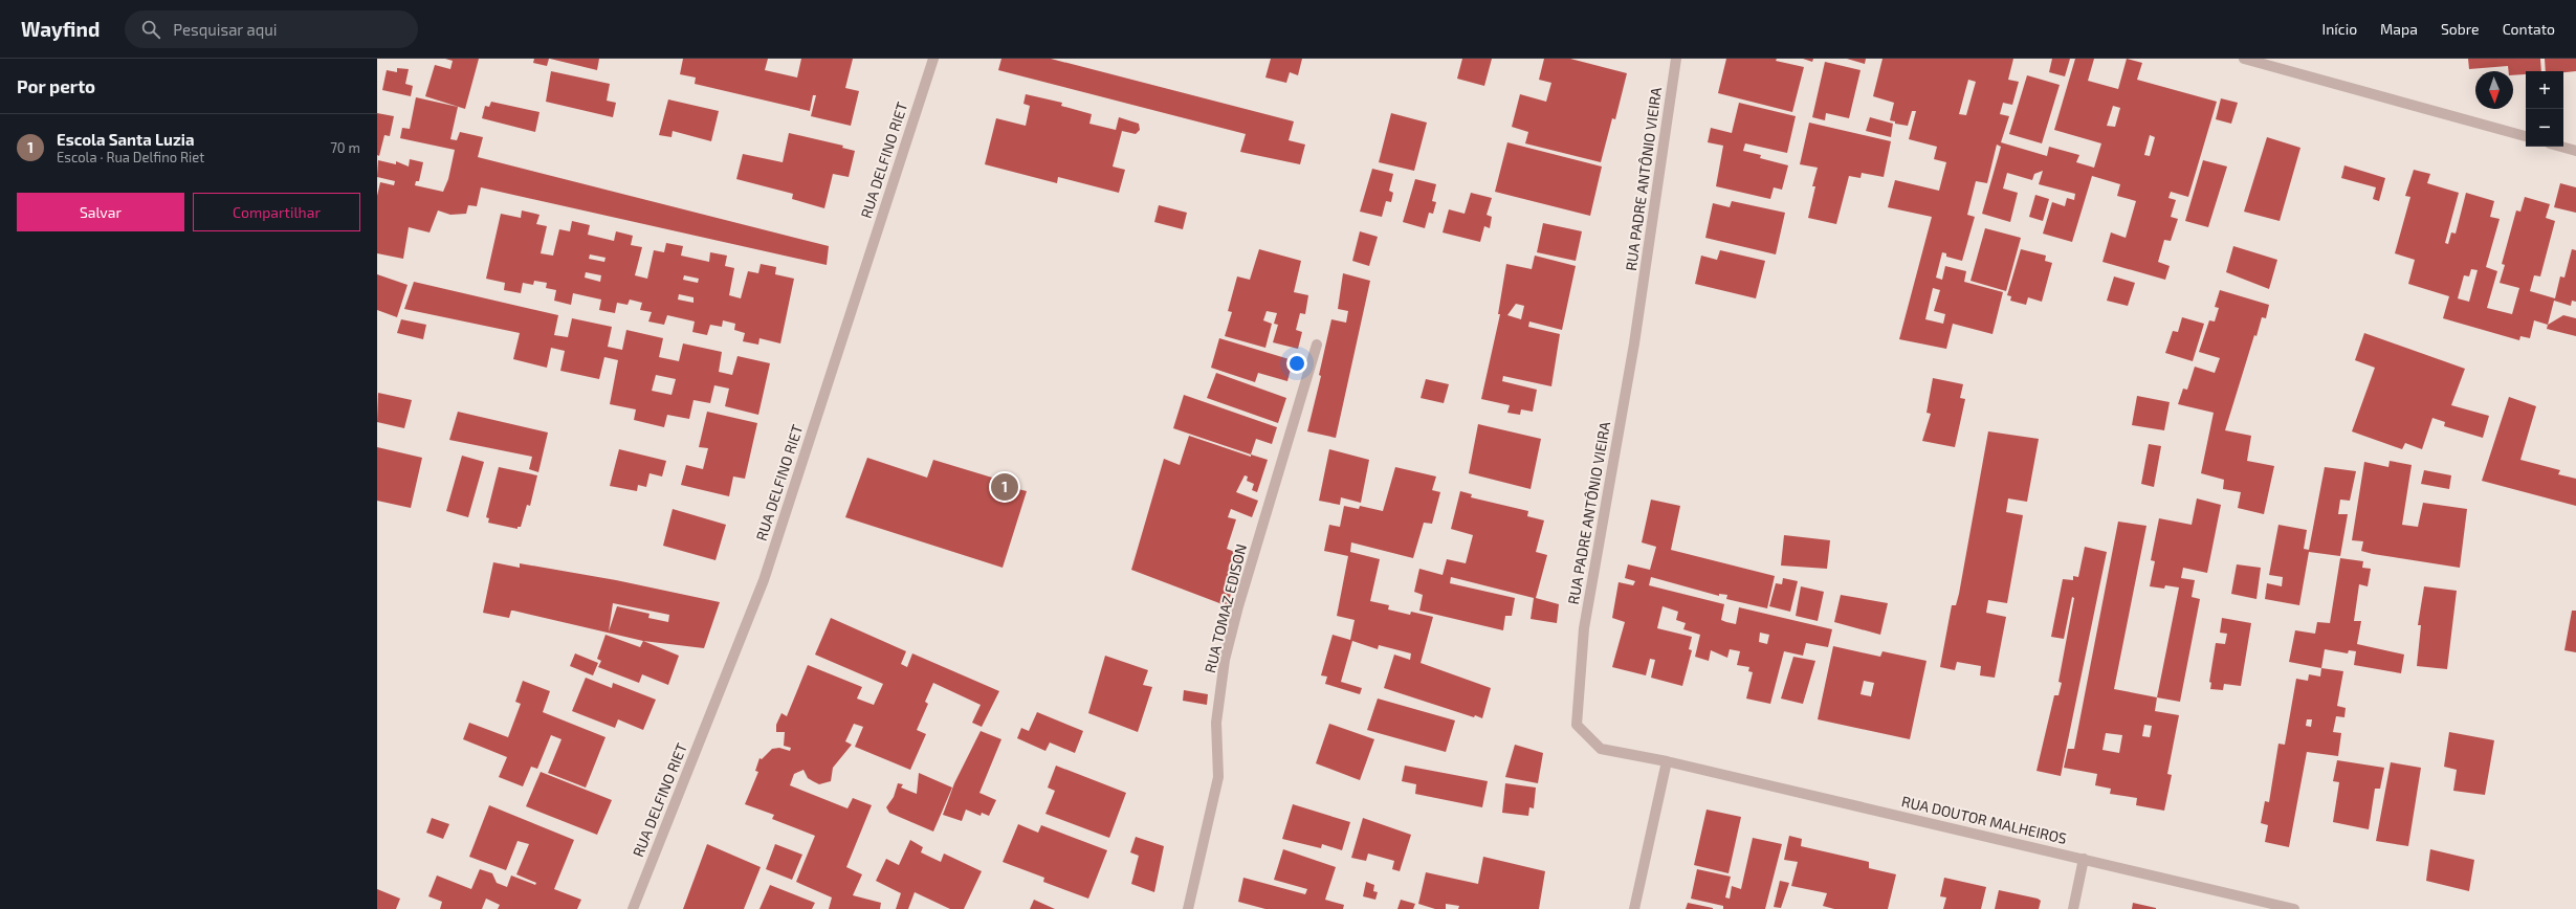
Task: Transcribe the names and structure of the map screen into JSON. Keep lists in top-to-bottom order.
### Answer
{
  "streets": {
    "street": [
      "RUA DELFINO RIET",
      "RUA PADRE ANTÔNIO VIEIRA",
      "RUA TOMAZ EDISON",
      "RUA DOUTOR MALHEIROS"
    ]
  },
  "crossings": [
    ["RUA PADRE ANTÔNIO VIEIRA", "RUA DOUTOR MALHEIROS"]
  ],
  "north": "bottom",
  "page": {
    "header": "Wayfind",
    "search": "Pesquisar aqui",
    "nav": [
      "Início",
      "Mapa",
      "Sobre",
      "Contato"
    ],
    "heading": "Por perto",
    "map_buttons": ["+", "−"],
    "list": [
      {
        "mark": "1",
        "name": "Escola Santa Luzia",
        "note": "Escola · Rua Delfino Riet",
        "value": "70 m"
      }
    ],
    "buttons": ["Salvar", "Compartilhar"],
    "pins": "1"
  }
}
